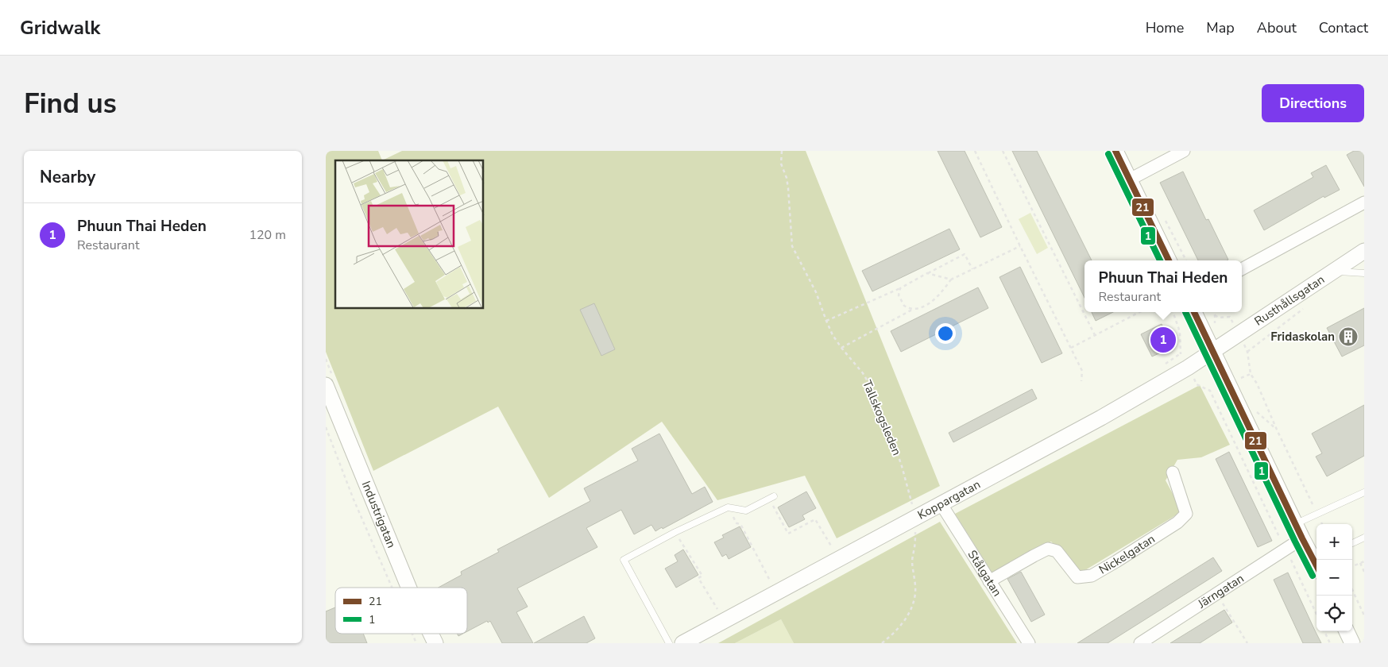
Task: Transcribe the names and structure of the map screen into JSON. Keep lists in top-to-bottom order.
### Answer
{
  "streets": {
    "street": [
      "Rusthållsgatan",
      "Koppargatan",
      "Industrigatan",
      "Nickelgatan",
      "Stålgatan",
      "Järngatan"
    ],
    "path": ["Tallskogsleden"]
  },
  "crossings": [
    ["Rusthållsgatan", "Koppargatan"],
    ["Tallskogsleden", "Koppargatan"],
    ["Koppargatan", "Stålgatan"],
    ["Nickelgatan", "Stålgatan"]
  ],
  "places": {
    "building": ["Fridaskolan"]
  },
  "lines": ["transit line 21", "transit line 1"],
  "legend": ["21", "1"],
  "page": {
    "header": "Gridwalk",
    "nav": [
      "Home",
      "Map",
      "About",
      "Contact"
    ],
    "buttons": "Directions",
    "title": "Find us",
    "heading": "Nearby",
    "list": [
      {
        "mark": "1",
        "name": "Phuun Thai Heden",
        "note": "Restaurant",
        "value": "120 m"
      }
    ],
    "popup": ["Phuun Thai Heden", "Restaurant"],
    "pins": "1",
    "map_buttons": ["+", "−"]
  }
}
